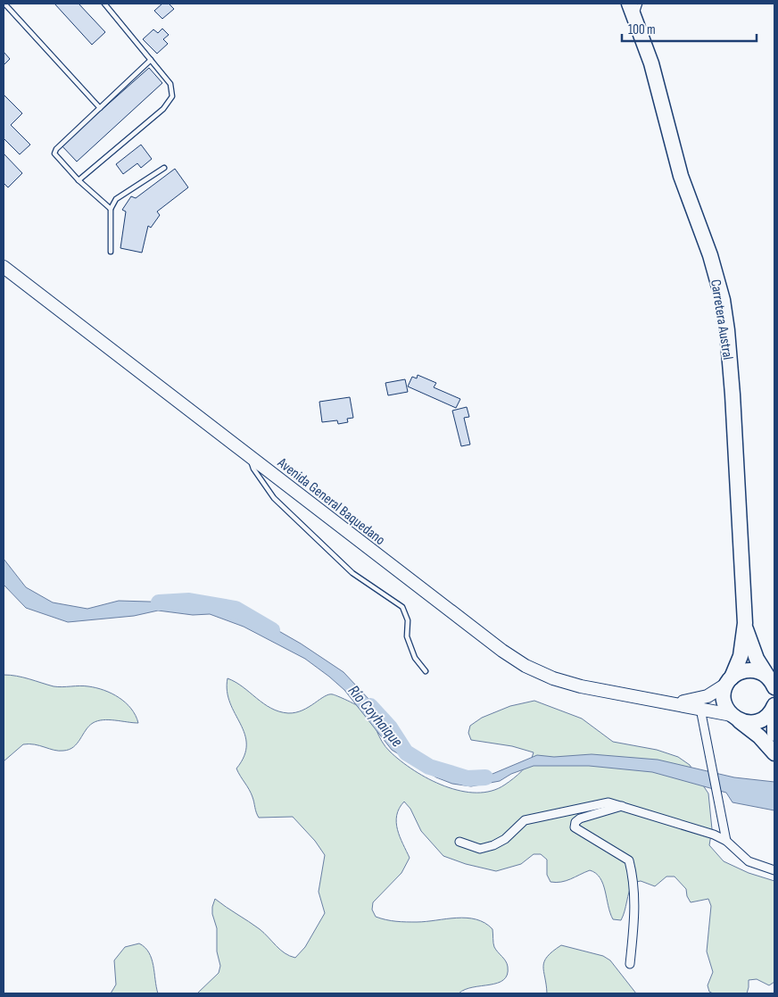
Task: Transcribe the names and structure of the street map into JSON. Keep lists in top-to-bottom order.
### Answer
{
  "streets": {
    "highway": ["Carretera Austral"],
    "main road": ["Avenida General Baquedano"]
  },
  "crossings": [
    ["Carretera Austral", "Avenida General Baquedano"]
  ],
  "water": ["Río Coyhaique"],
  "scale_bar": "100 m"
}
